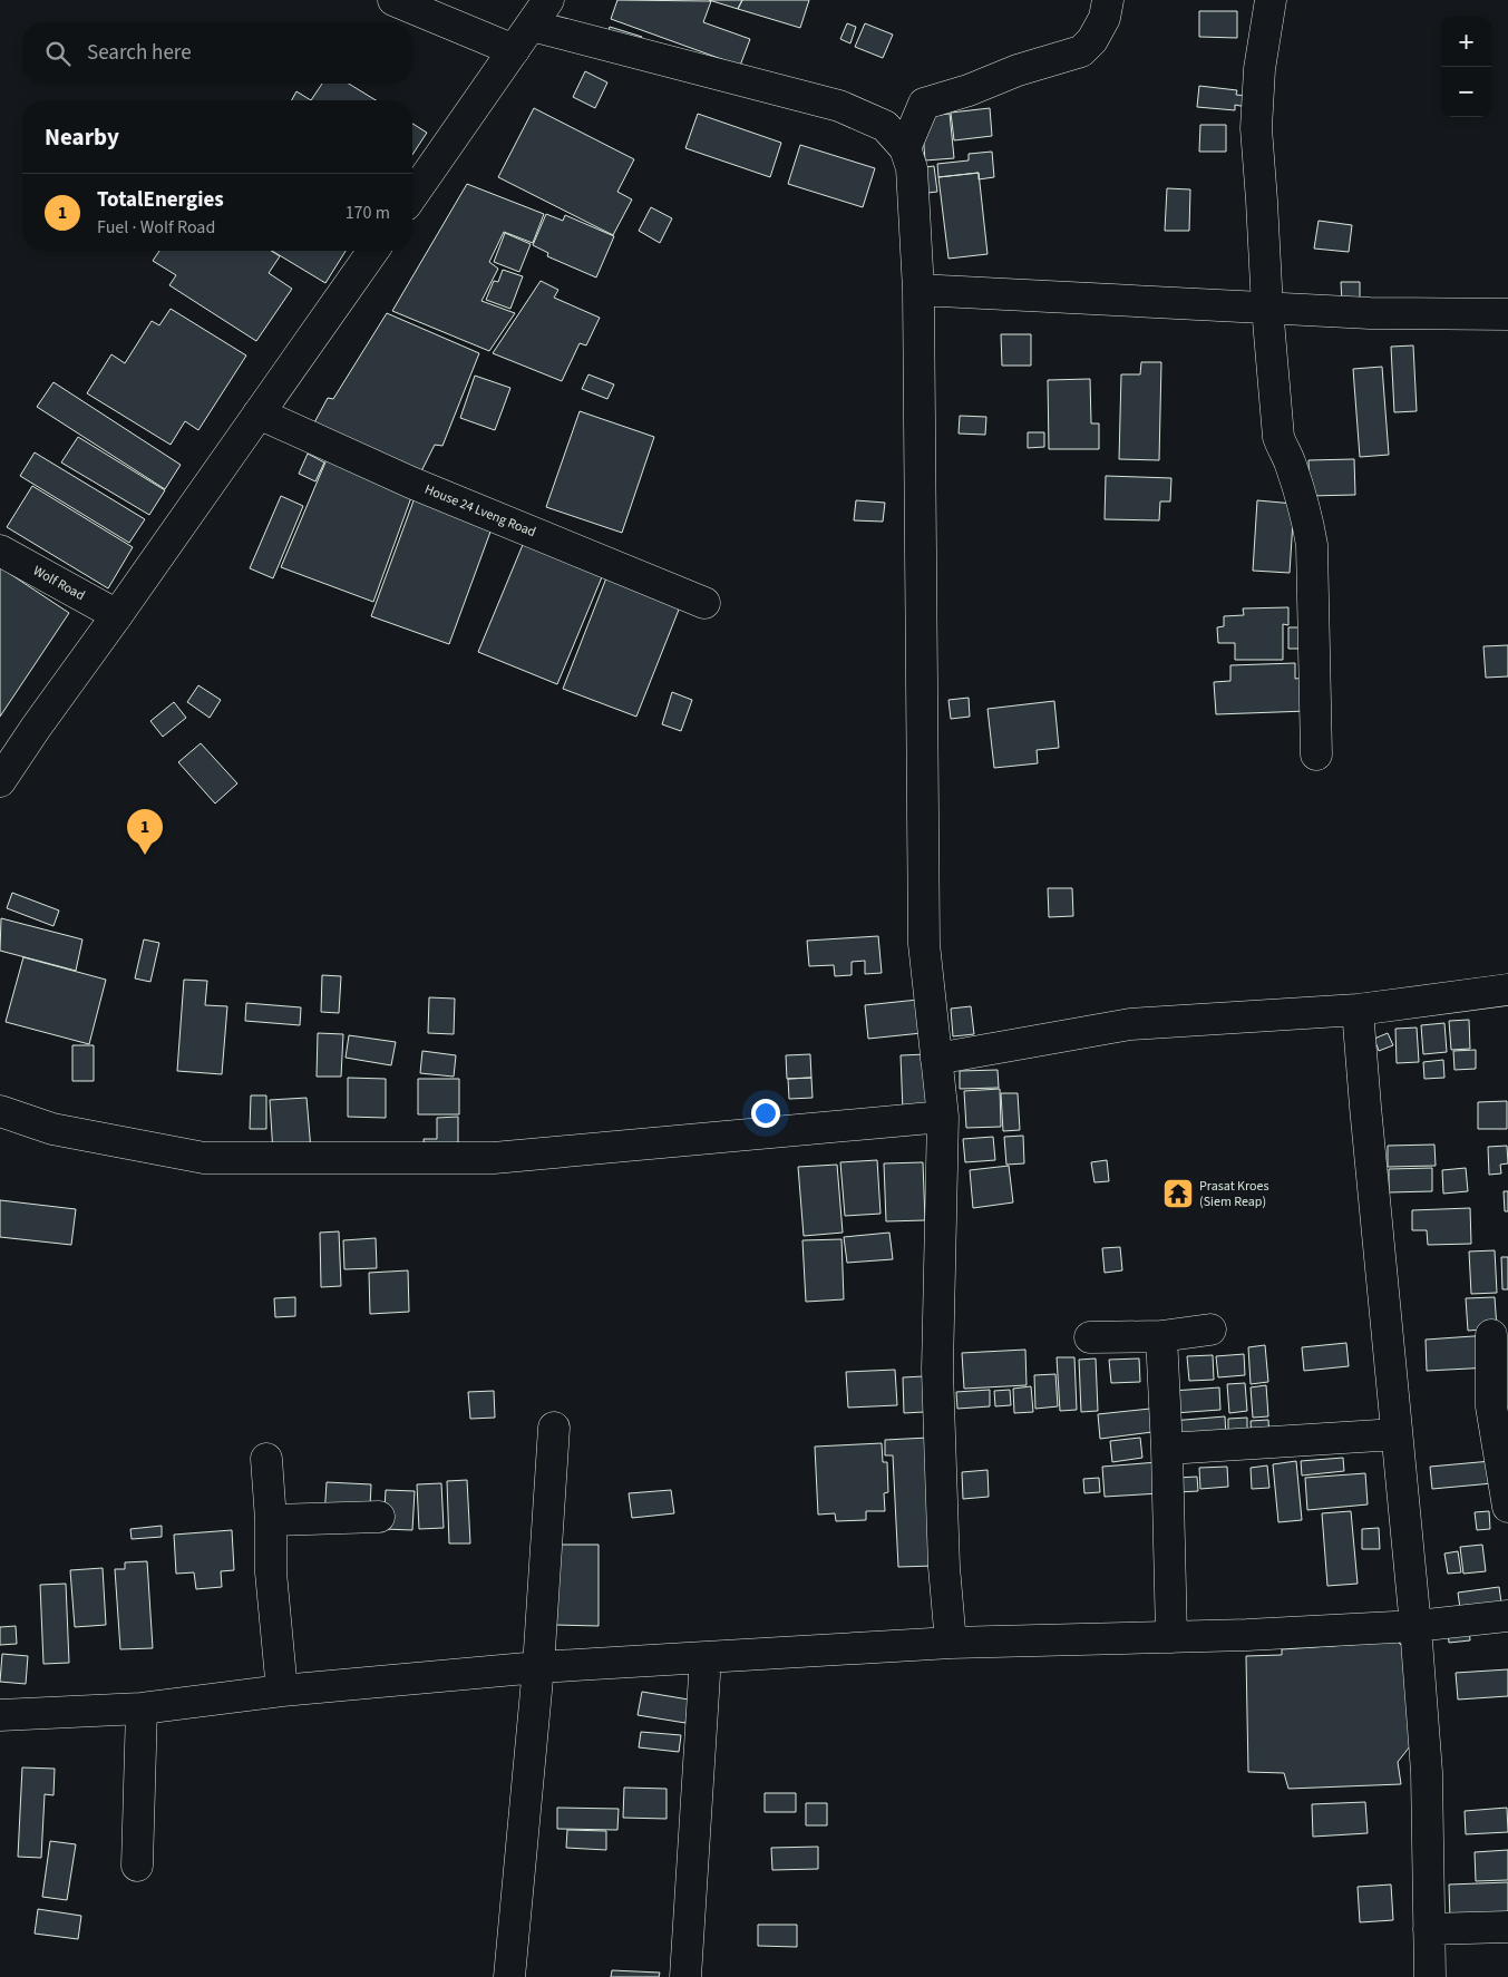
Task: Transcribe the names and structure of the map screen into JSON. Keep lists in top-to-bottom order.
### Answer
{
  "streets": {
    "main road": ["House 24 Lveng Road", "Wolf Road"]
  },
  "places": {
    "temple": ["Prasat Kroes (Siem Reap)"]
  },
  "page": {
    "map_buttons": ["+", "−"],
    "search": "Search here",
    "heading": "Nearby",
    "list": [
      {
        "mark": "1",
        "name": "TotalEnergies",
        "note": "Fuel · Wolf Road",
        "value": "170 m"
      }
    ],
    "pins": "1"
  }
}
